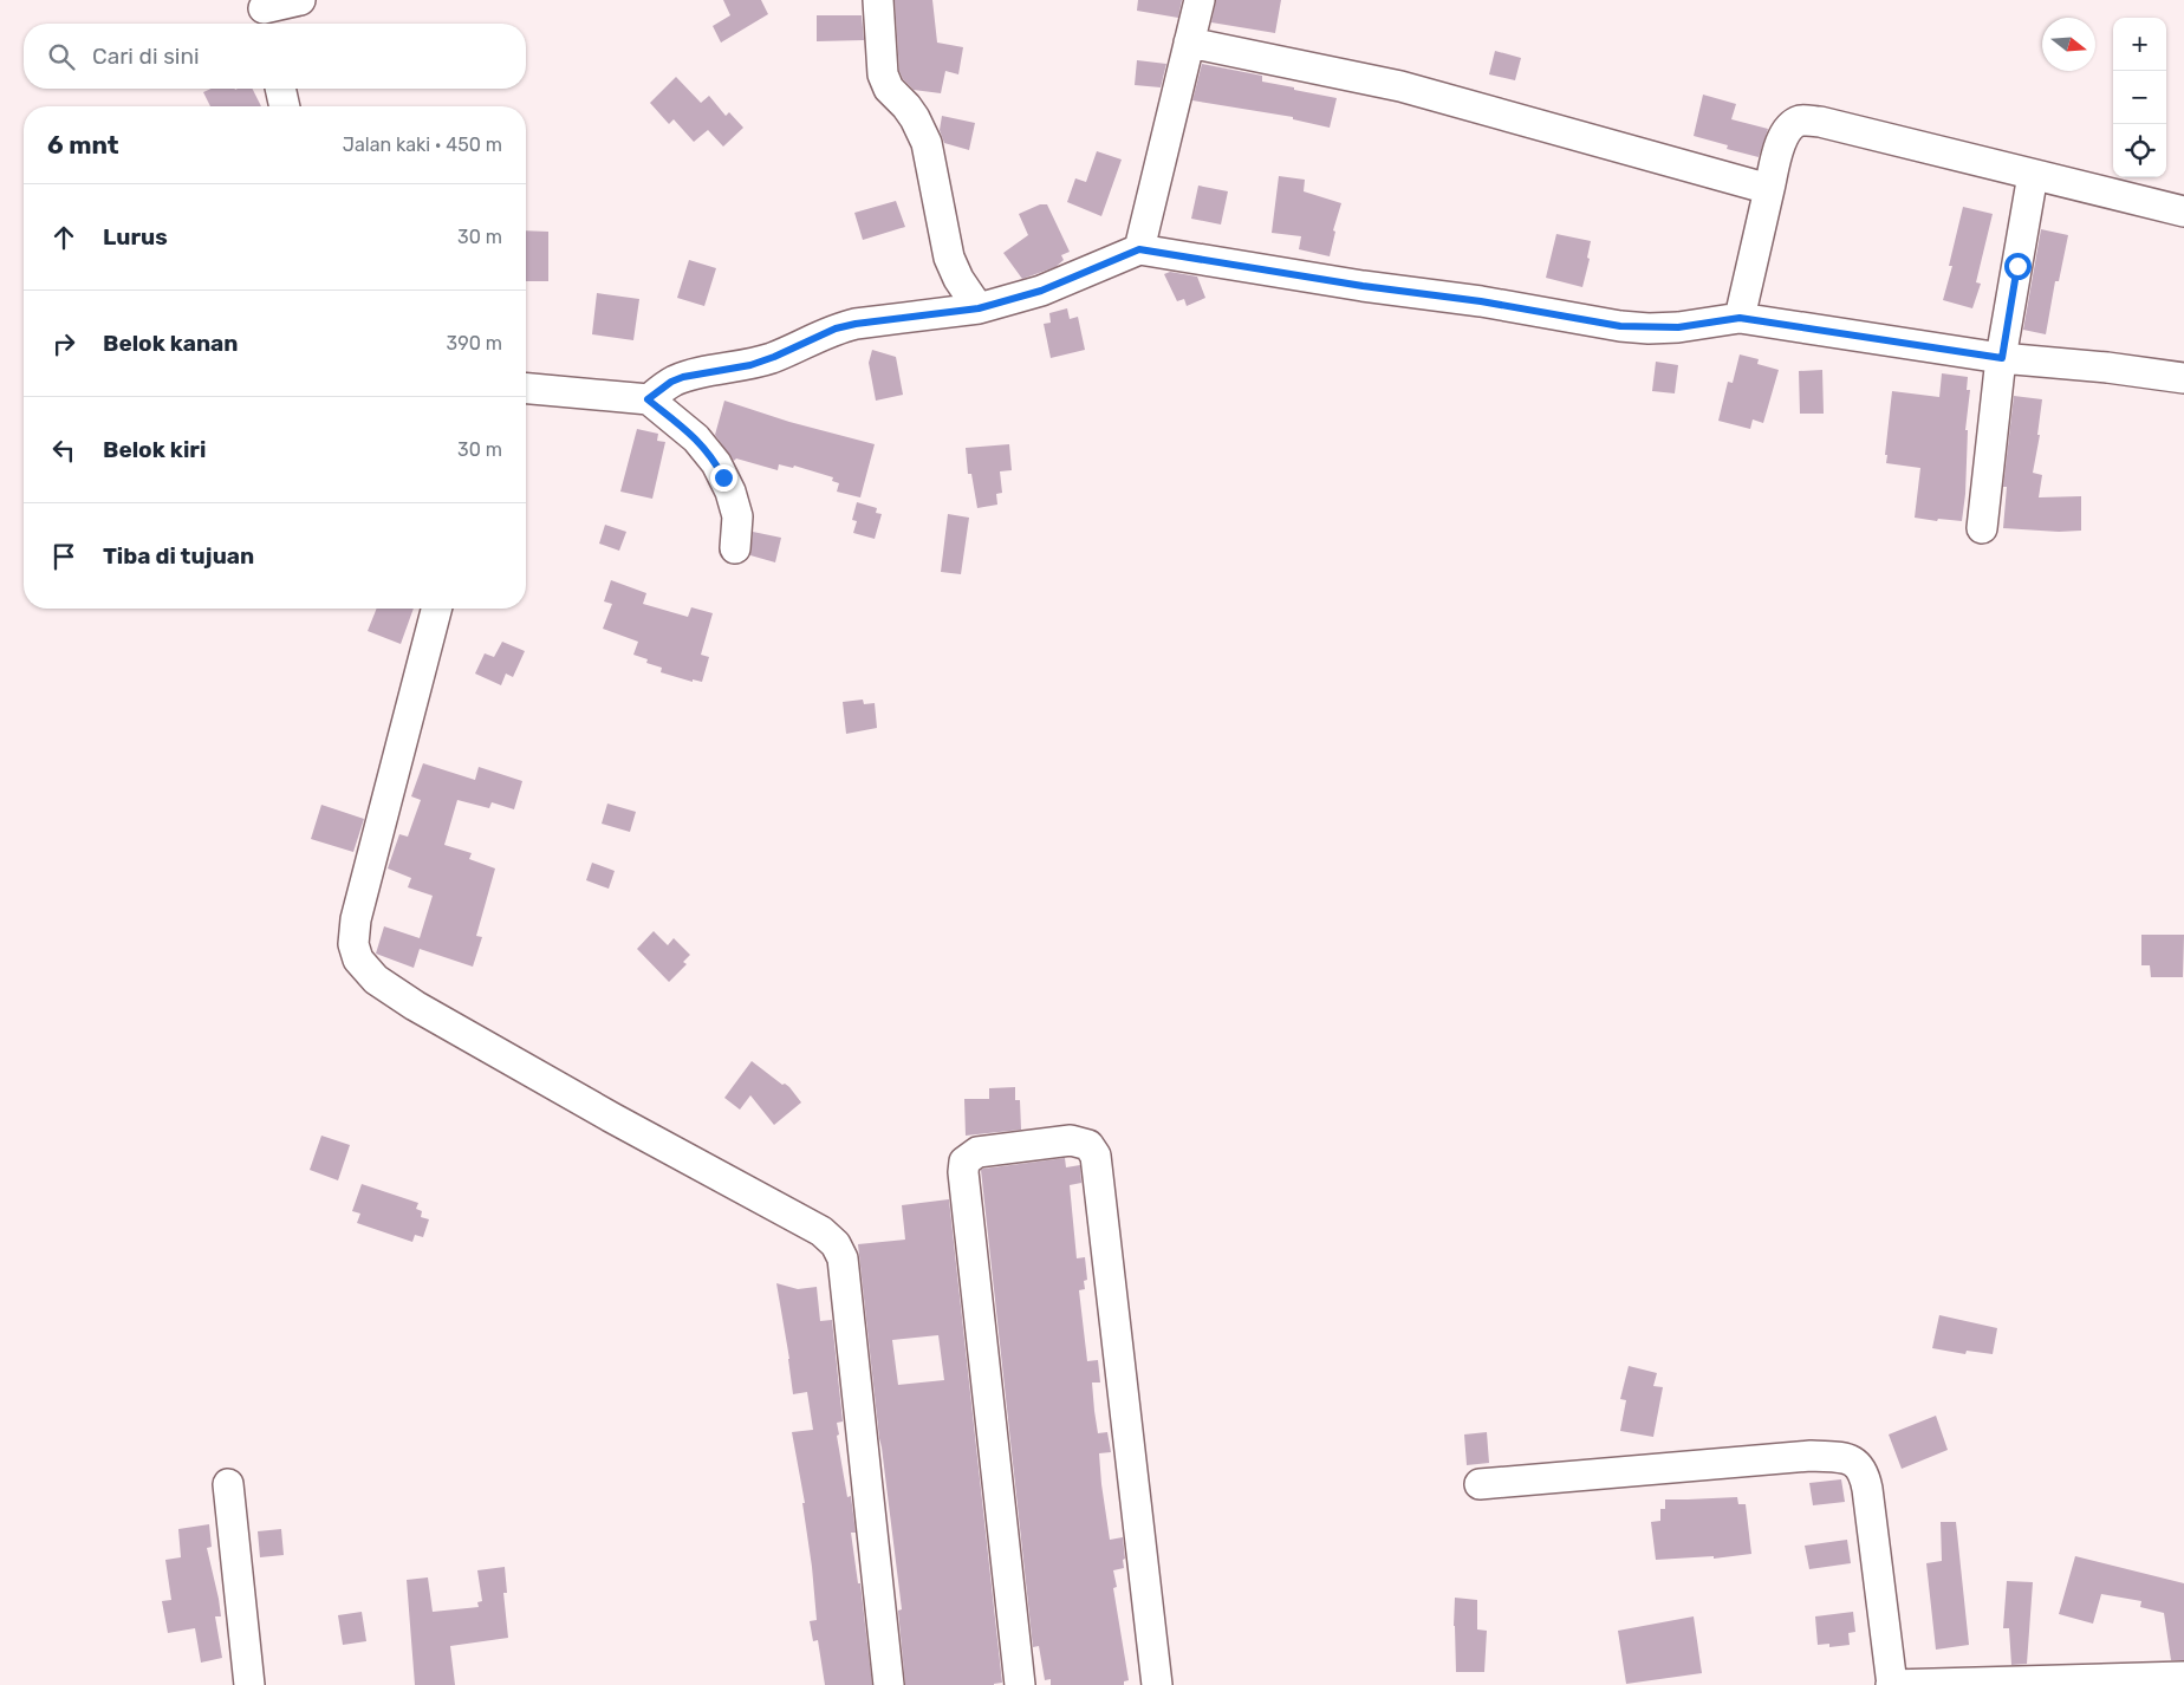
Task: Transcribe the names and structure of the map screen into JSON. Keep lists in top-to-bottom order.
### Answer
{
  "north": "right",
  "page": {
    "map_buttons": ["+", "−"],
    "search": "Cari di sini",
    "heading": ["6 mnt", "Jalan kaki · 450 m"],
    "list": [
      ["Lurus", "30 m"],
      ["Belok kanan", "390 m"],
      ["Belok kiri", "30 m"],
      "Tiba di tujuan"
    ]
  }
}
